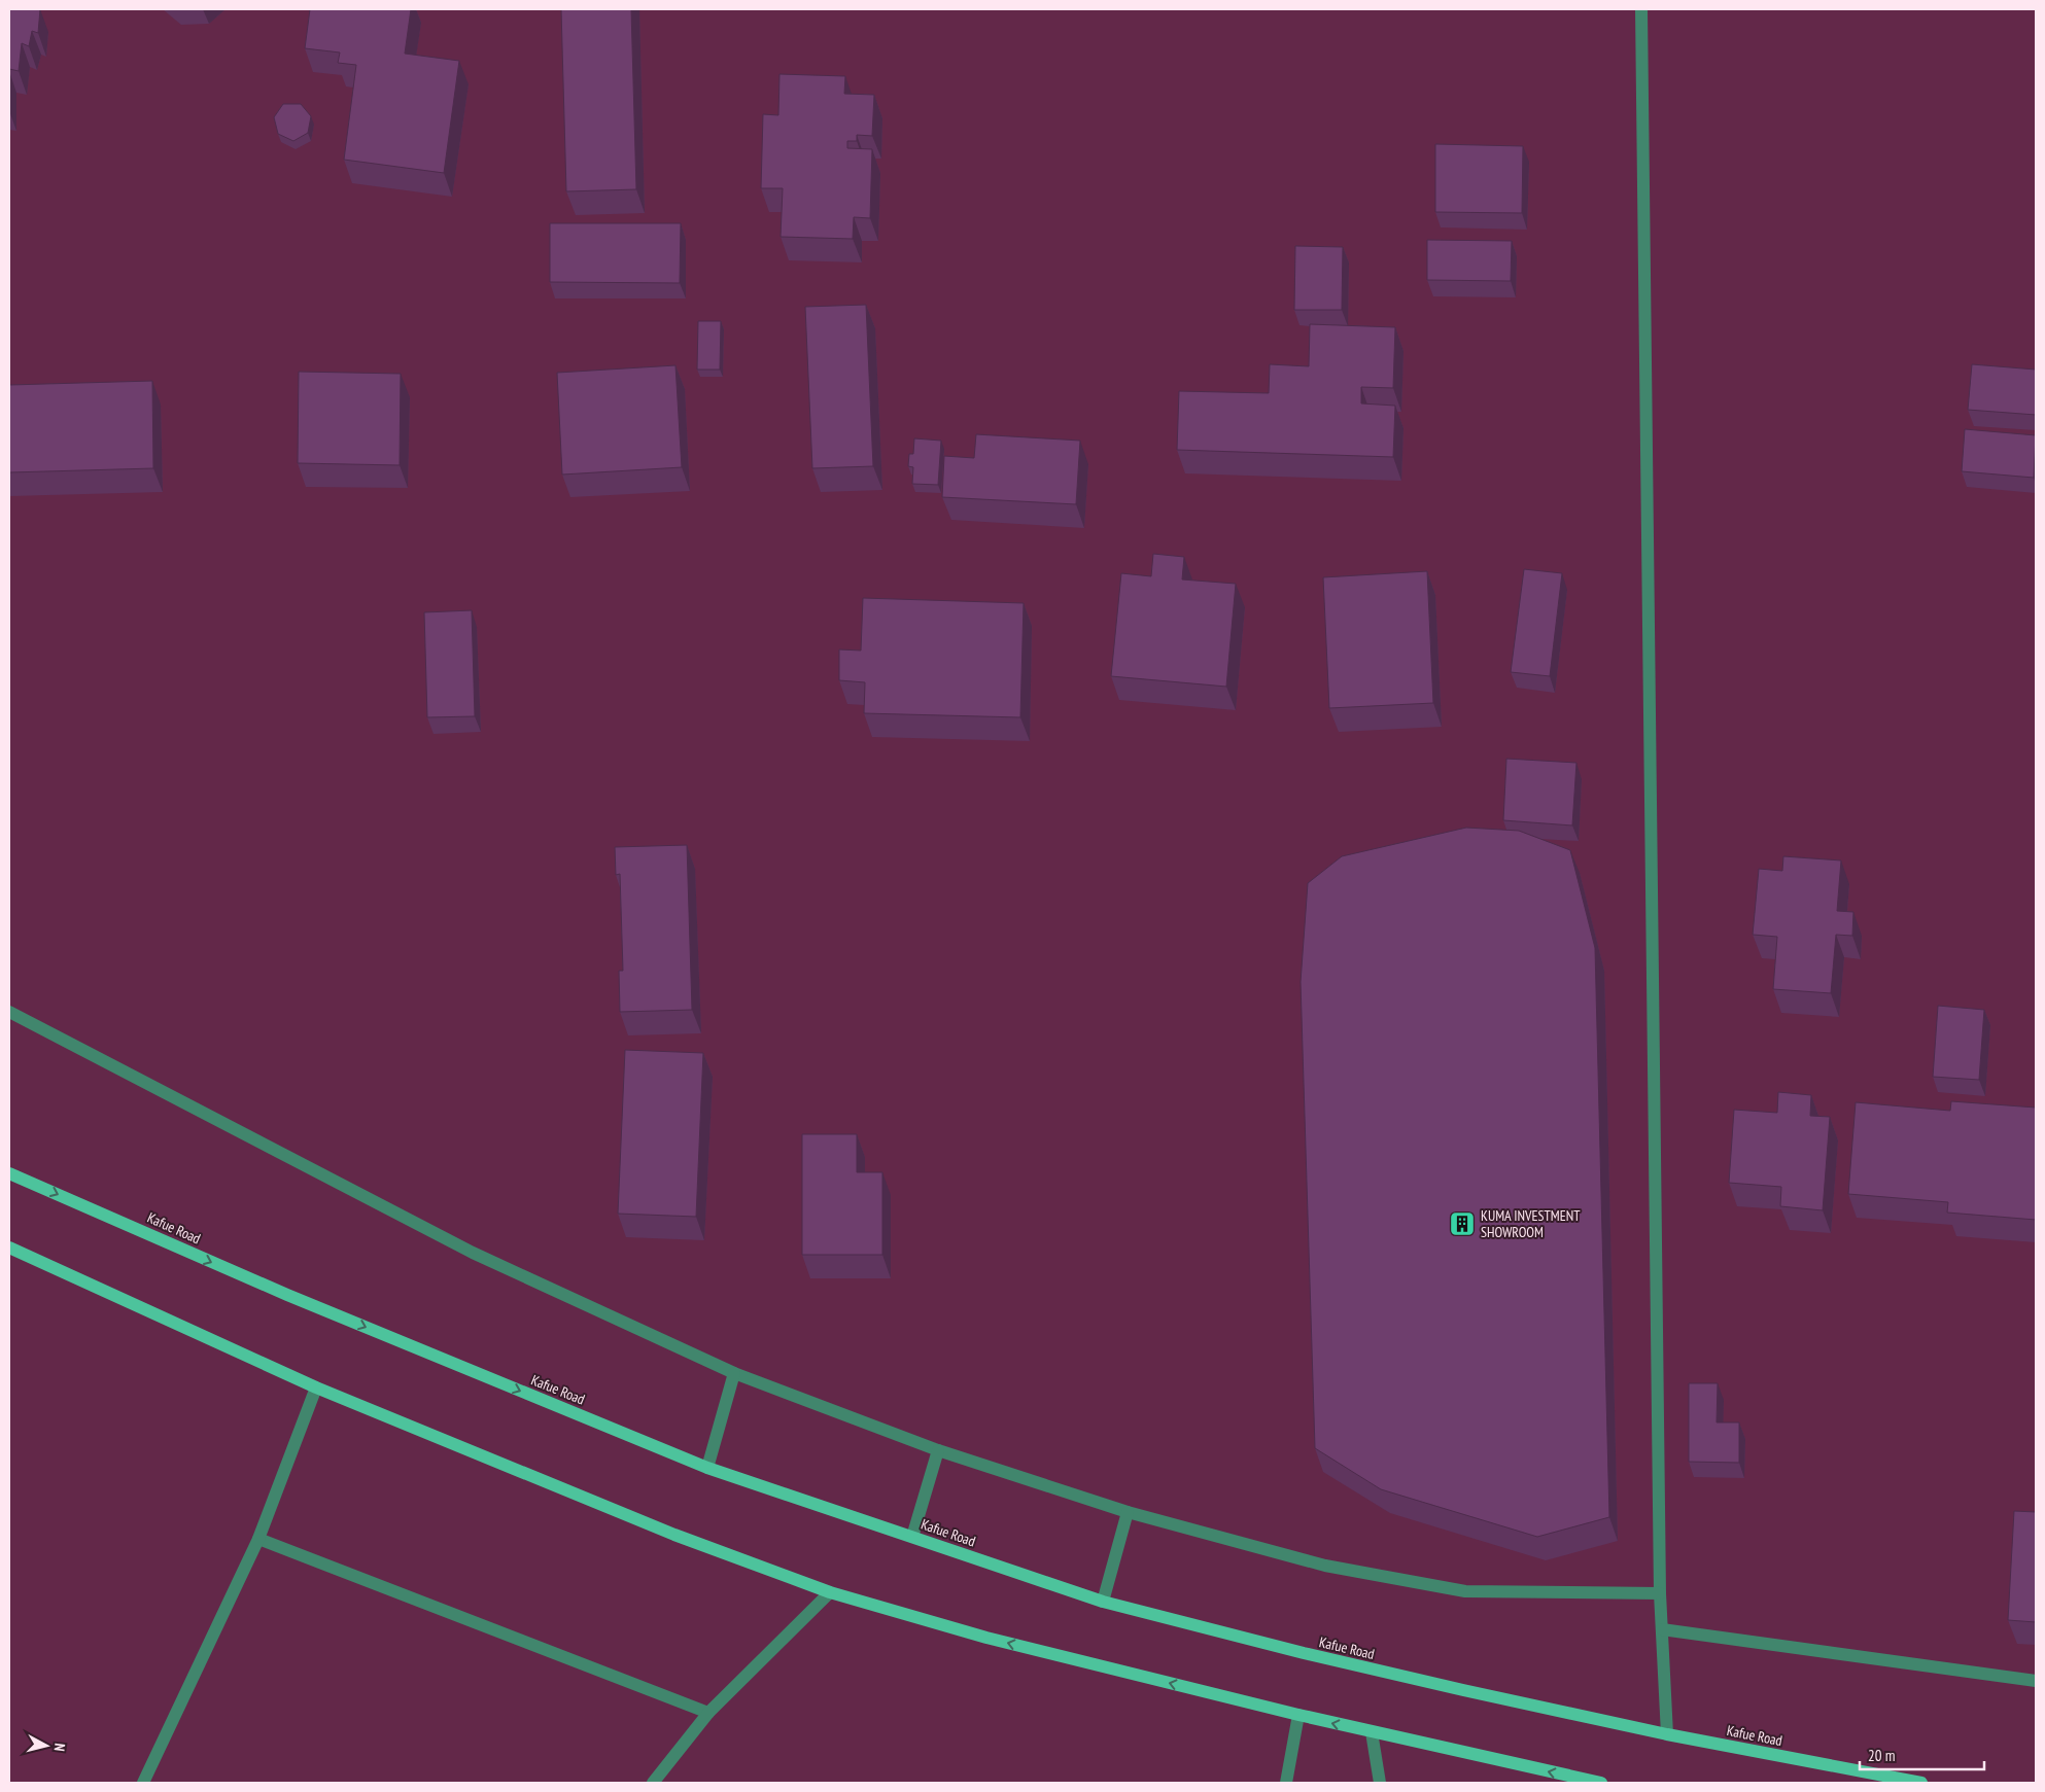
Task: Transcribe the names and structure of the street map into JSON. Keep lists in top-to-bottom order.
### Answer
{
  "streets": {
    "main road": ["Kafue Road"]
  },
  "places": {
    "building": ["KUMA INVESTMENT SHOWROOM"]
  },
  "scale_bar": "20 m",
  "north": "right"
}
